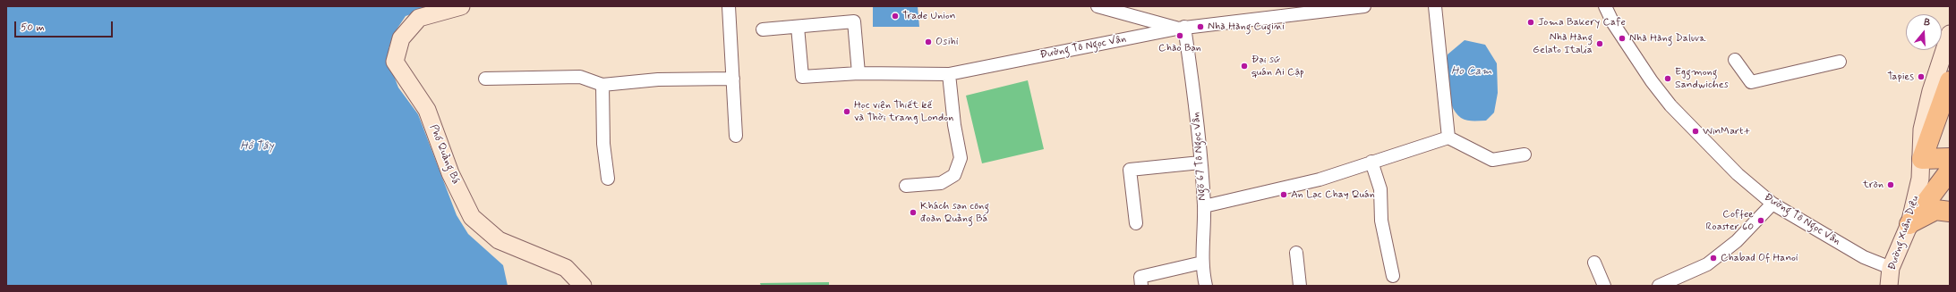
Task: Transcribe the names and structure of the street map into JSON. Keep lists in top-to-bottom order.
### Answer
{
  "streets": {
    "street": [
      "Đường Tô Ngọc Vân",
      "Phố Quảng Bá",
      "Ngõ 67 Tô Ngọc Vân",
      "Đường Xuân Diệu"
    ]
  },
  "crossings": [
    ["Đường Tô Ngọc Vân", "Ngõ 67 Tô Ngọc Vân"],
    ["Đường Tô Ngọc Vân", "Đường Xuân Diệu"]
  ],
  "water": ["Ho Cam", "Hồ Tây"],
  "places": [
    "Trade Union",
    "Joma Bakery Cafe",
    "Nhà Hàng Cugini",
    "Chào Bạn",
    "Nhà Hàng Daluva",
    "Osihi",
    "Nhà Hàng Gelato Italia",
    "Đại sứ quán Ai Cập",
    "Tapies",
    "Eggmong Sandwiches",
    "Học viện Thiết kế và Thời trang London",
    "WinMart+",
    "tròn",
    "An Lạc Chay Quán",
    "Khách sạn công đoàn Quảng Bá",
    "Coffee Roaster 60",
    "Chabad Of Hanoi"
  ],
  "scale_bar": "50 m",
  "north": "top"
}
